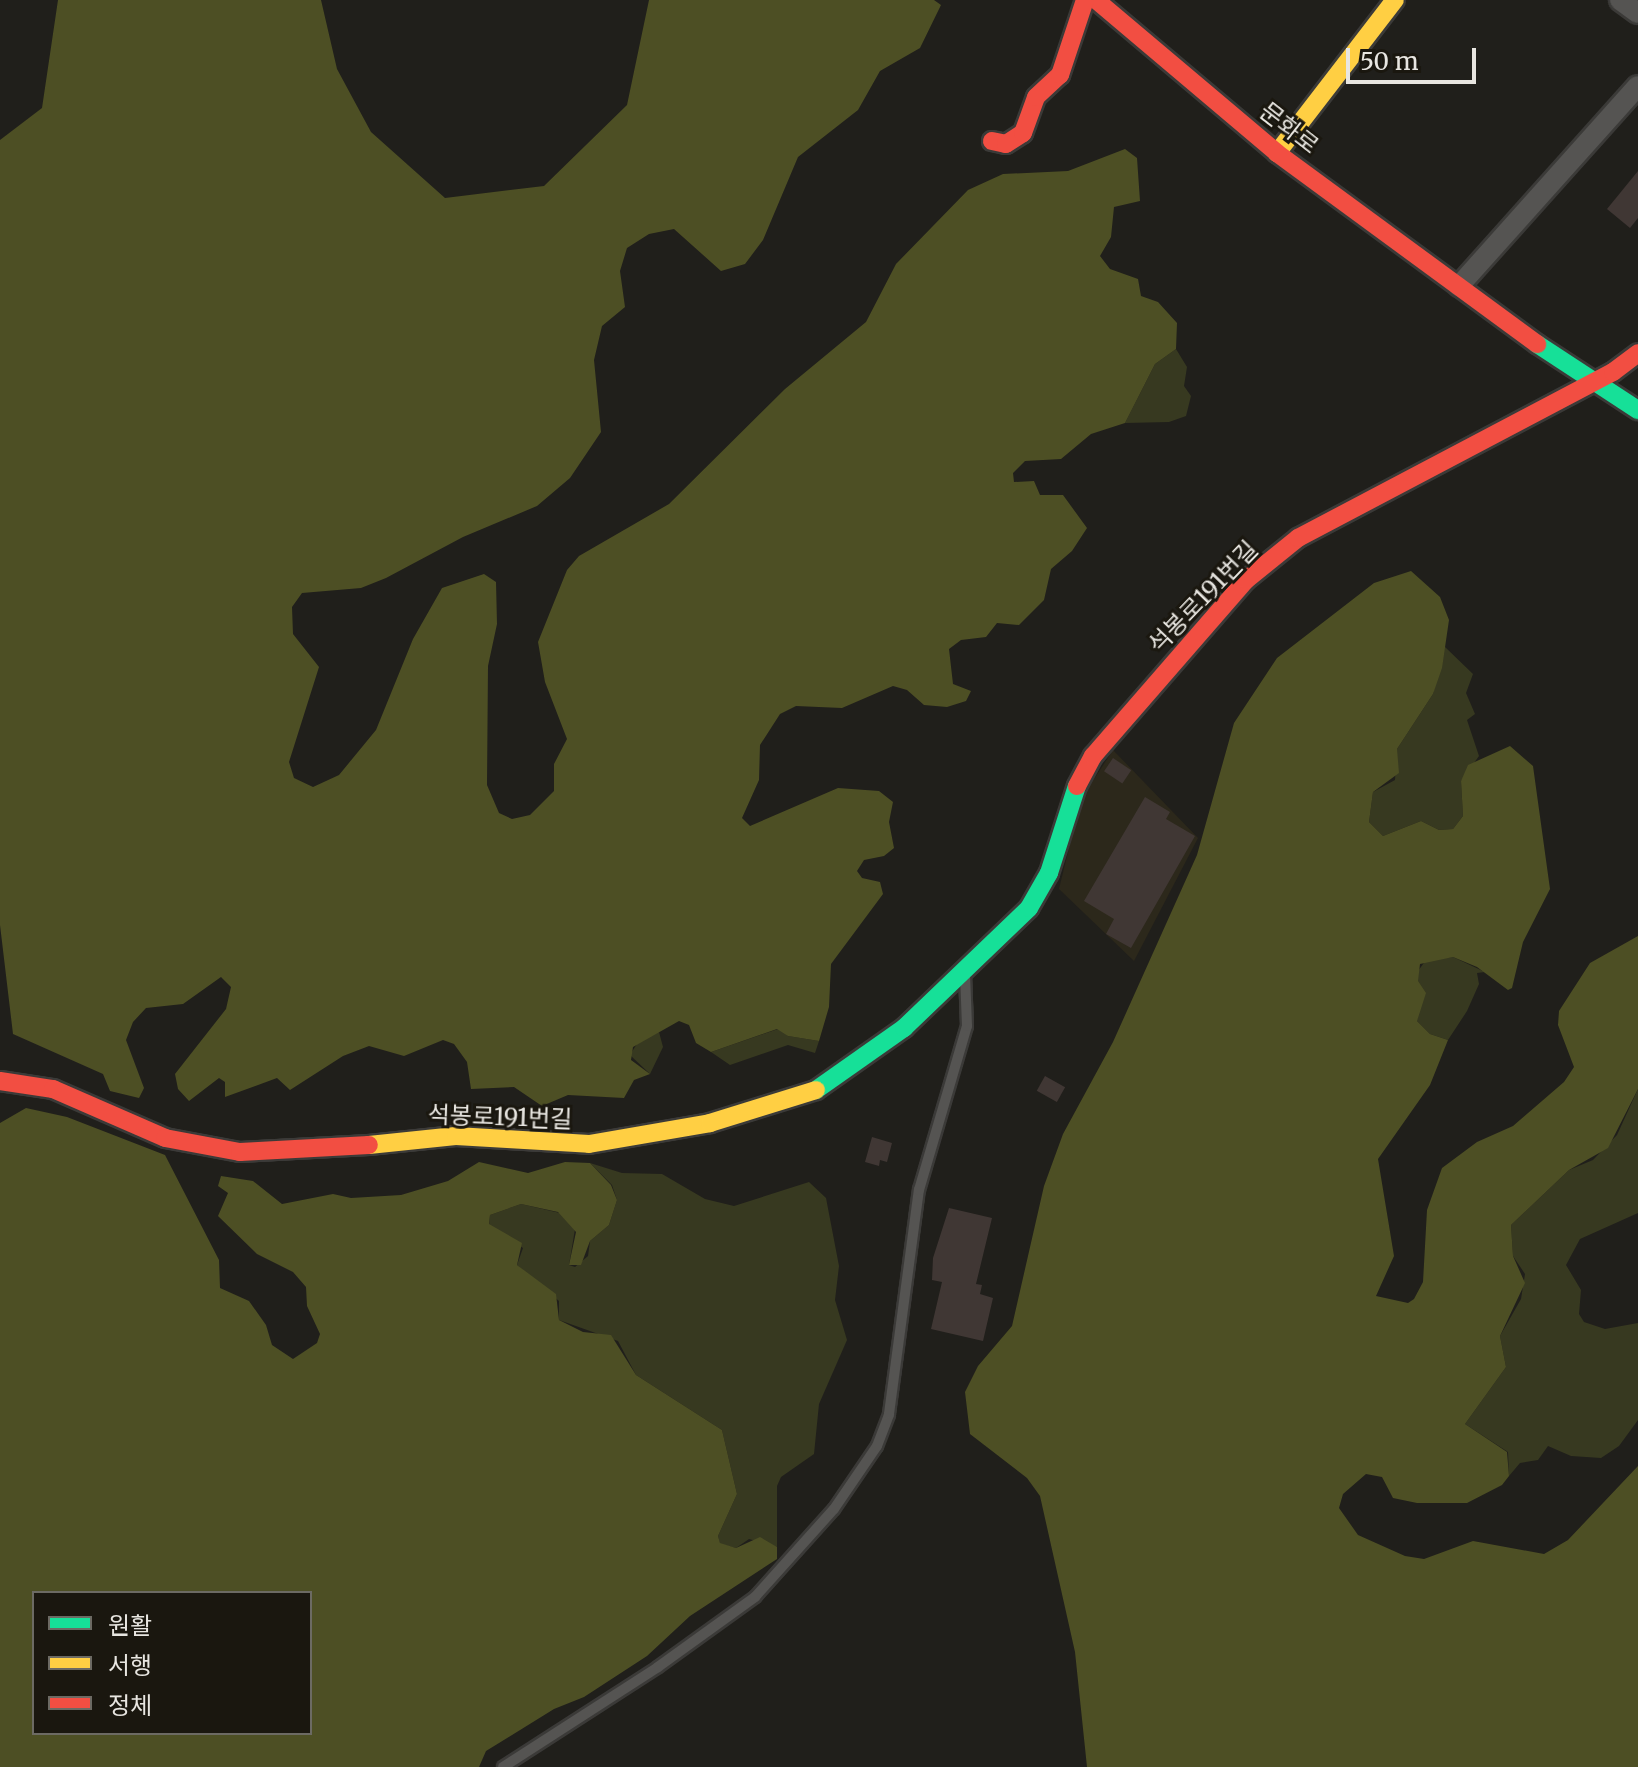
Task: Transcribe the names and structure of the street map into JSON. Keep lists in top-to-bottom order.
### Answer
{
  "streets": {
    "street": ["문화로", "석봉로191번길"]
  },
  "crossings": [
    ["문화로", "석봉로191번길"]
  ],
  "legend": ["원활", "서행", "정체"],
  "scale_bar": "50 m"
}
